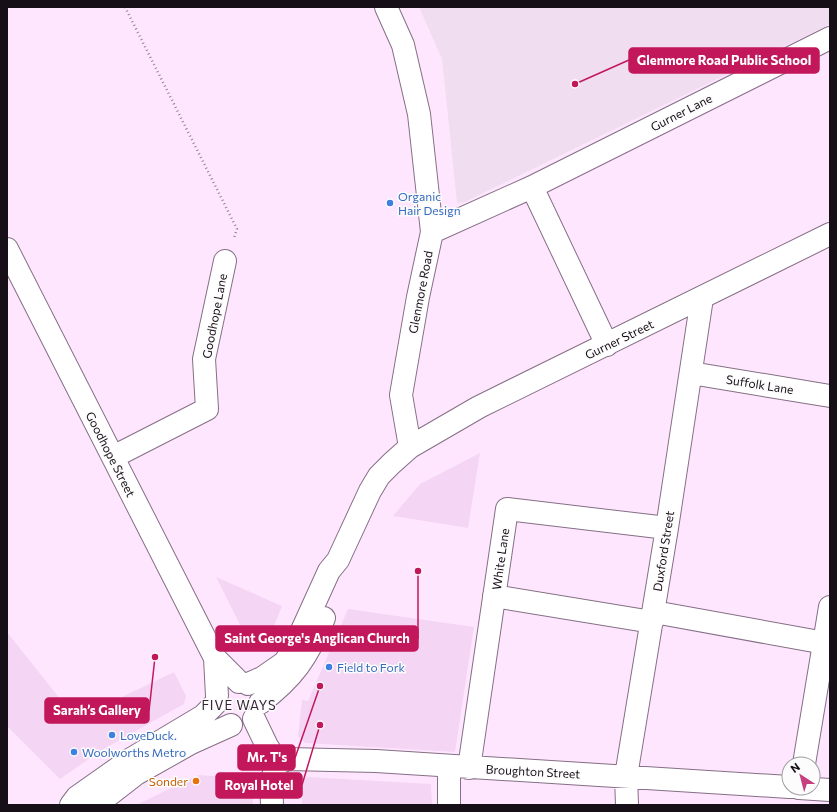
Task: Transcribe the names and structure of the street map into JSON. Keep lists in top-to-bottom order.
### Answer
{
  "streets": {
    "street": [
      "Gurner Lane",
      "Glenmore Road",
      "Goodhope Lane",
      "Gurner Street",
      "Suffolk Lane",
      "Goodhope Street",
      "Duxford Street",
      "White Lane",
      "Broughton Street"
    ]
  },
  "crossings": [
    ["Gurner Lane", "Glenmore Road"],
    ["Glenmore Road", "Gurner Street"],
    ["Goodhope Lane", "Goodhope Street"],
    ["Gurner Street", "Duxford Street"],
    ["Suffolk Lane", "Duxford Street"],
    ["Duxford Street", "White Lane"],
    ["Duxford Street", "Broughton Street"],
    ["White Lane", "Broughton Street"]
  ],
  "districts": ["FIVE WAYS"],
  "places": [
    "Glenmore Road Public School",
    "Organic Hair Design",
    "Saint George's Anglican Church",
    "Sarah’s Gallery",
    "Field to Fork",
    "Mr. T's",
    "Royal Hotel",
    "LoveDuck.",
    "Woolworths Metro",
    "Sonder"
  ],
  "north": "top left"
}
